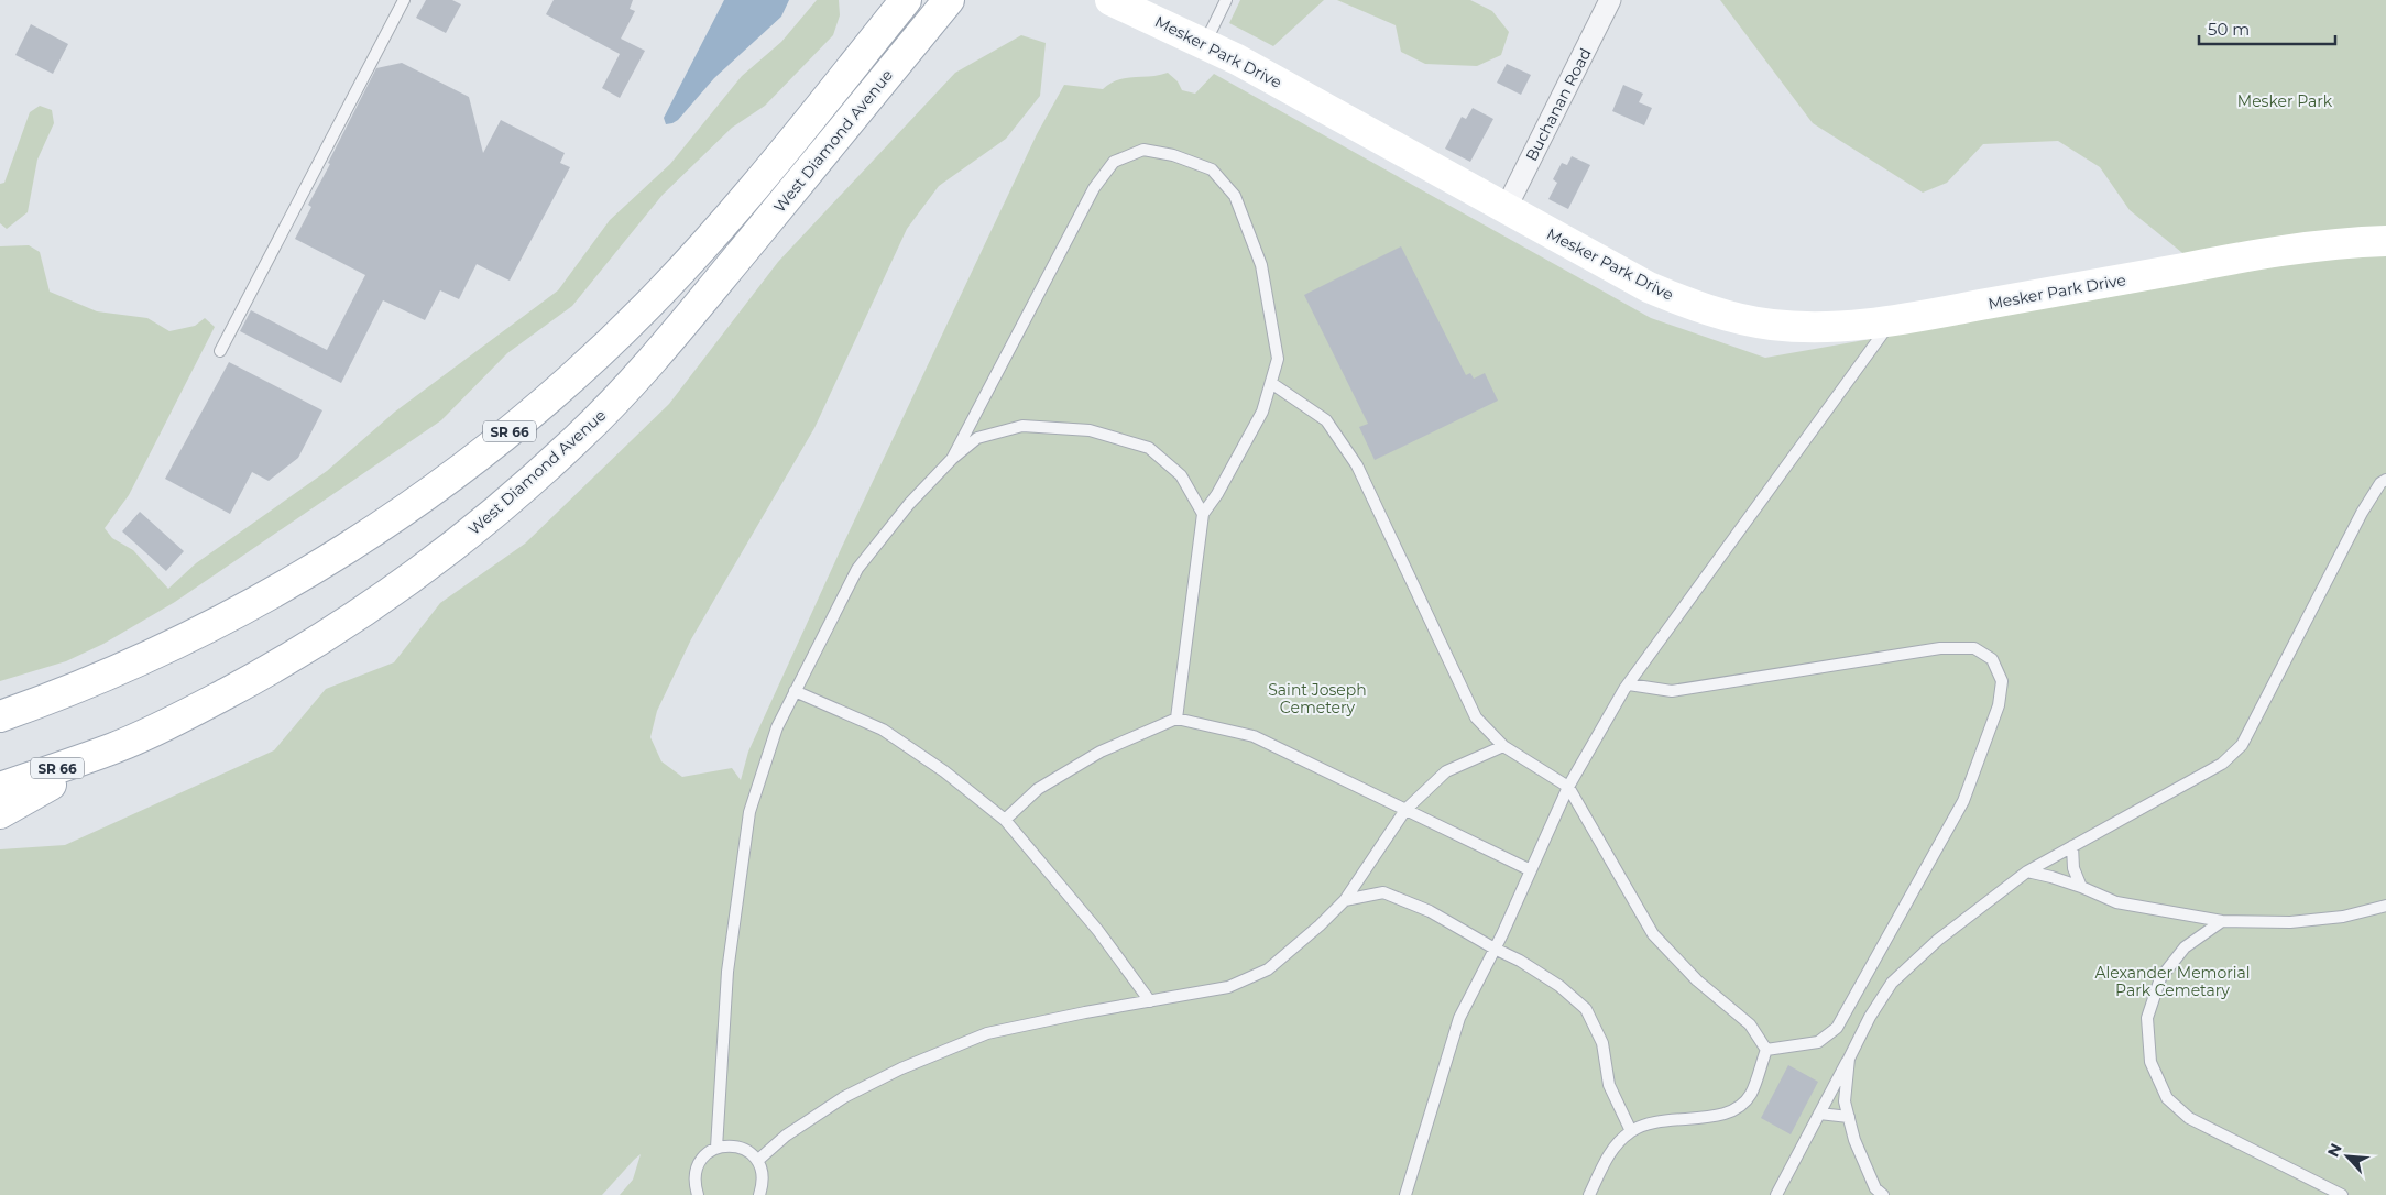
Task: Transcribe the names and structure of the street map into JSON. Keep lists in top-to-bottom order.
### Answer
{
  "streets": {
    "main road": ["Mesker Park Drive", "West Diamond Avenue", "SR 66"],
    "street": ["Buchanan Road"]
  },
  "crossings": [
    ["Mesker Park Drive", "Buchanan Road"]
  ],
  "parks": ["Mesker Park", "Saint Joseph Cemetery", "Alexander Memorial Park Cemetary"],
  "scale_bar": "50 m",
  "north": "top left"
}
